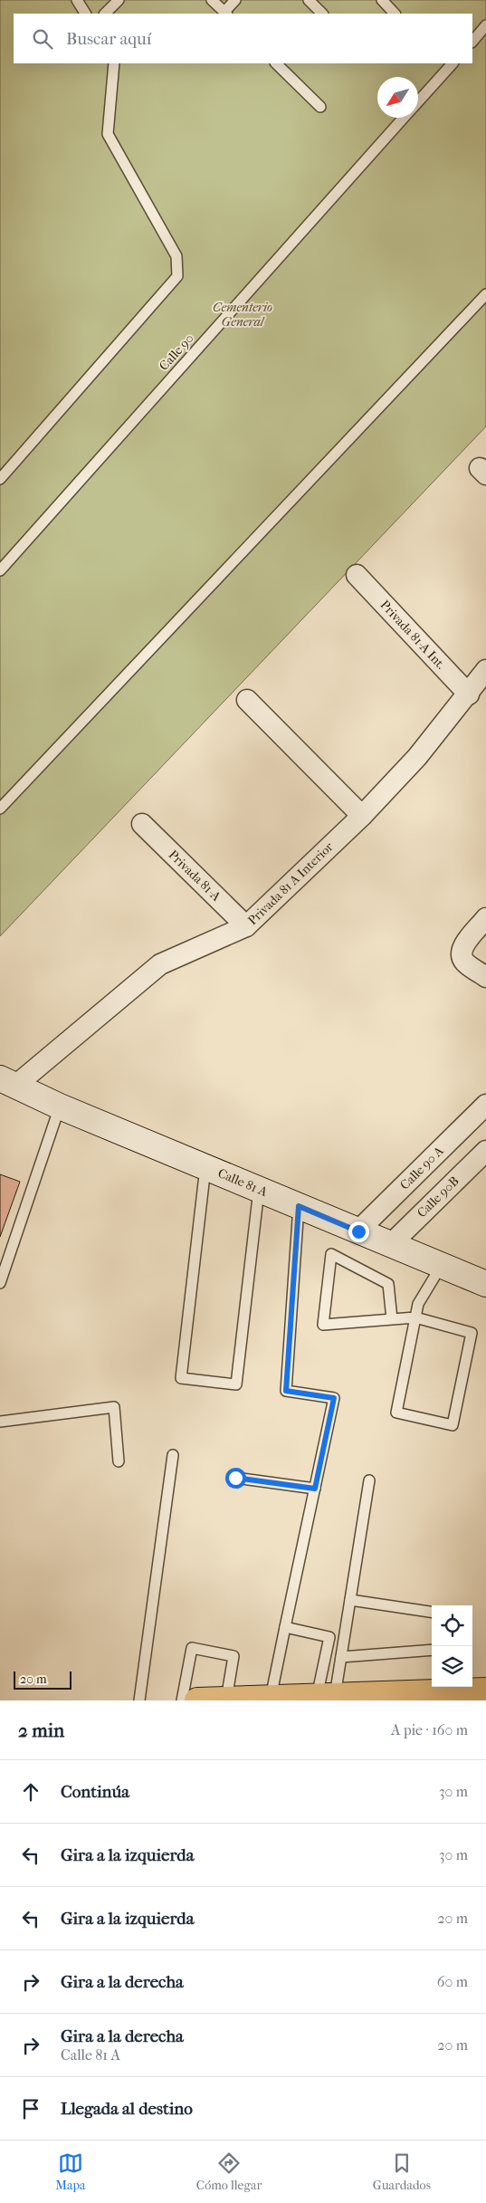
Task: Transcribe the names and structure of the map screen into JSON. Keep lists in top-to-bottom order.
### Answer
{
  "streets": {
    "street": [
      "Privada 81-A Int.",
      "Privada 81-A",
      "Privada 81 A Interior",
      "Calle 90 A",
      "Calle 81 A",
      "Calle 90B"
    ],
    "lane": ["Calle 90"]
  },
  "crossings": [
    ["Privada 81-A Int.", "Privada 81 A Interior"],
    ["Privada 81-A", "Privada 81 A Interior"],
    ["Privada 81 A Interior", "Calle 81 A"],
    ["Calle 90 A", "Calle 81 A"],
    ["Calle 81 A", "Calle 90B"]
  ],
  "parks": ["Cementerio General"],
  "scale_bar": "20 m",
  "north": "bottom left",
  "page": {
    "search": "Buscar aquí",
    "scale": "20 m",
    "heading": ["2 min", "A pie · 160 m"],
    "list": [
      ["Continúa", "30 m"],
      ["Gira a la izquierda", "30 m"],
      ["Gira a la izquierda", "20 m"],
      ["Gira a la derecha", "60 m"],
      ["Gira a la derecha", "Calle 81 A", "20 m"],
      "Llegada al destino"
    ],
    "nav": ["Mapa", "Cómo llegar", "Guardados"]
  }
}
